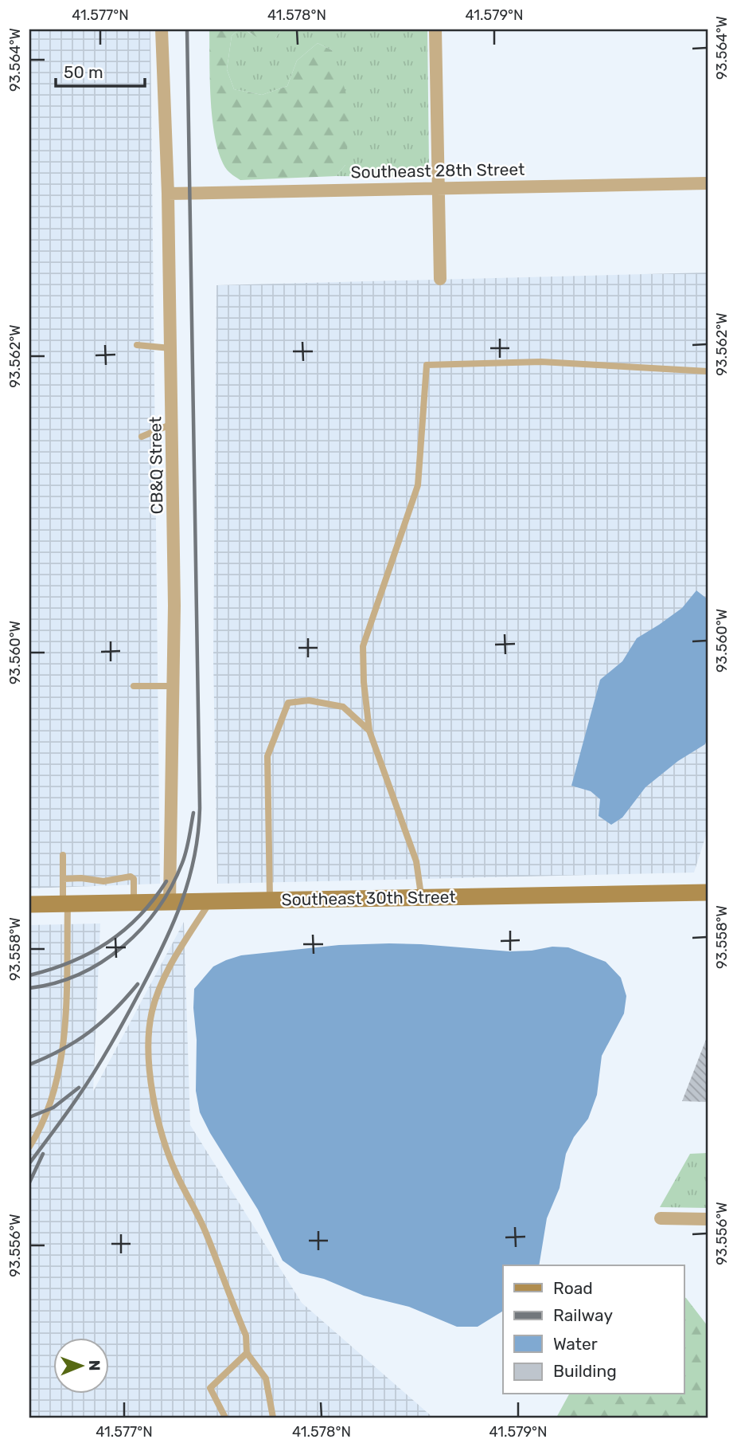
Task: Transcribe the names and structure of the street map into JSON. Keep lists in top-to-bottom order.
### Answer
{
  "streets": {
    "main road": ["Southeast 30th Street"],
    "street": ["Southeast 28th Street", "CB&Q Street"]
  },
  "crossings": [
    ["Southeast 28th Street", "CB&Q Street"],
    ["CB&Q Street", "Southeast 30th Street"]
  ],
  "legend": [
    "Road",
    "Railway",
    "Water",
    "Building"
  ],
  "scale_bar": "50 m",
  "north": "right",
  "coordinates": [
    "41.577°N",
    "41.578°N",
    "41.579°N",
    "93.564°W",
    "93.562°W",
    "93.560°W",
    "93.558°W",
    "93.556°W"
  ]
}
